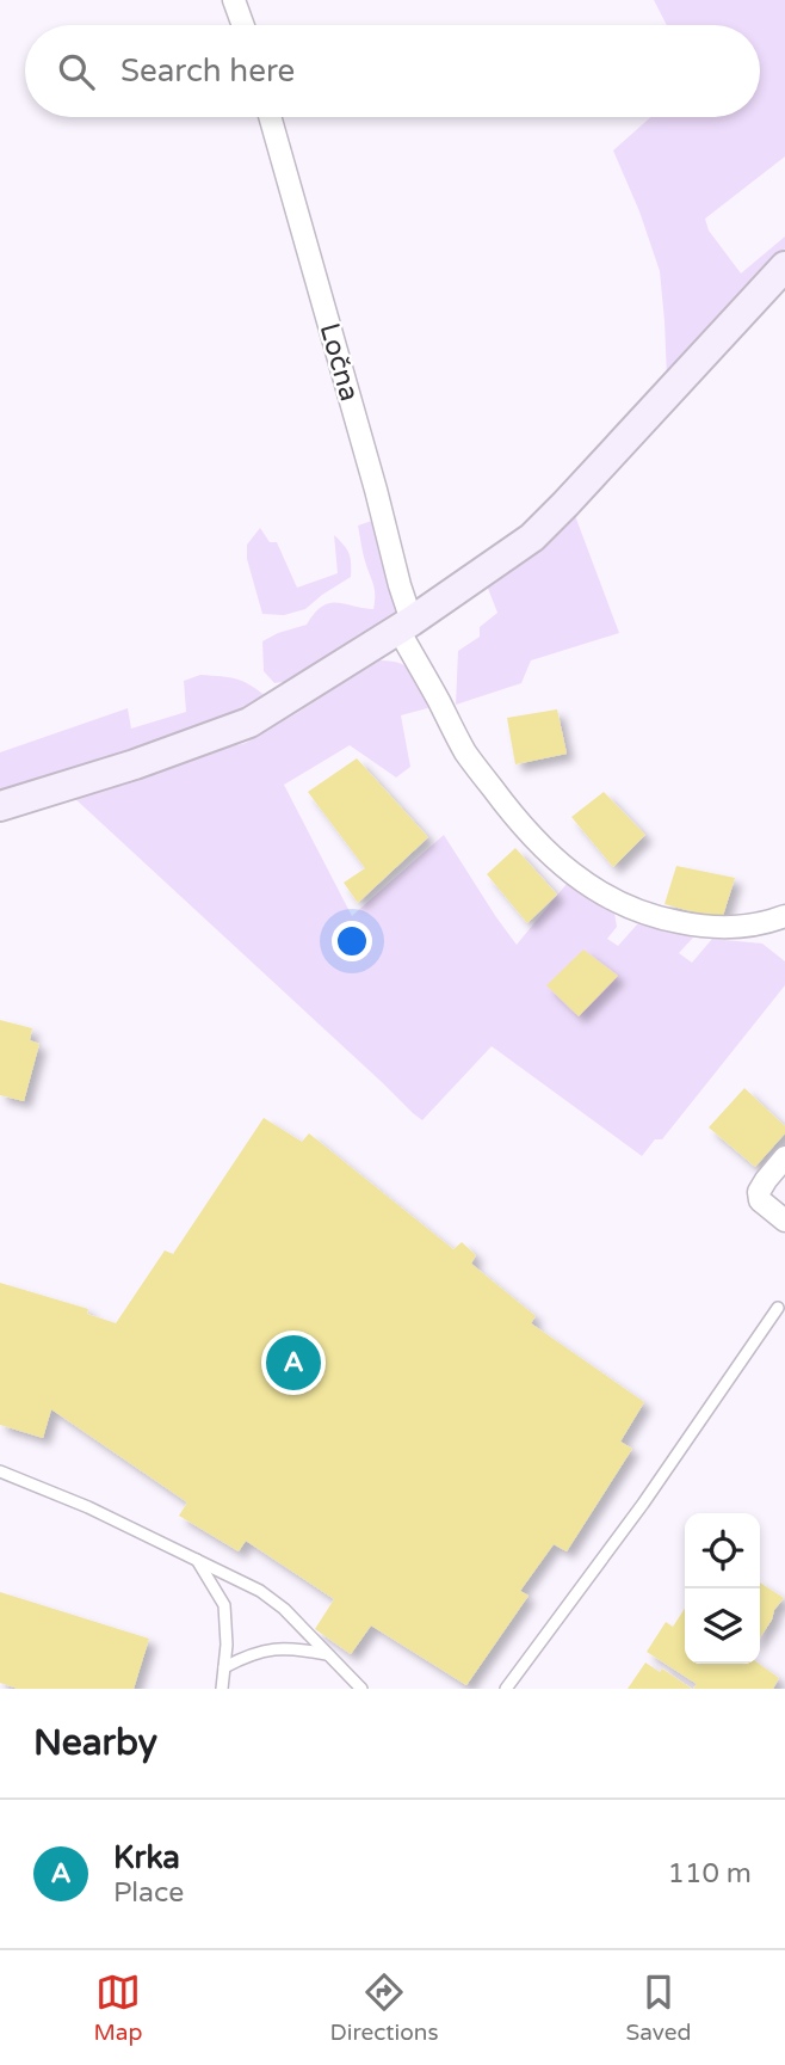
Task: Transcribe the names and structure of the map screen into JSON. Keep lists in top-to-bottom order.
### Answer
{
  "streets": {
    "street": ["Ločna"]
  },
  "page": {
    "search": "Search here",
    "pins": "A",
    "heading": "Nearby",
    "list": [
      {
        "mark": "A",
        "name": "Krka",
        "note": "Place",
        "value": "110 m"
      }
    ],
    "nav": ["Map", "Directions", "Saved"]
  }
}
